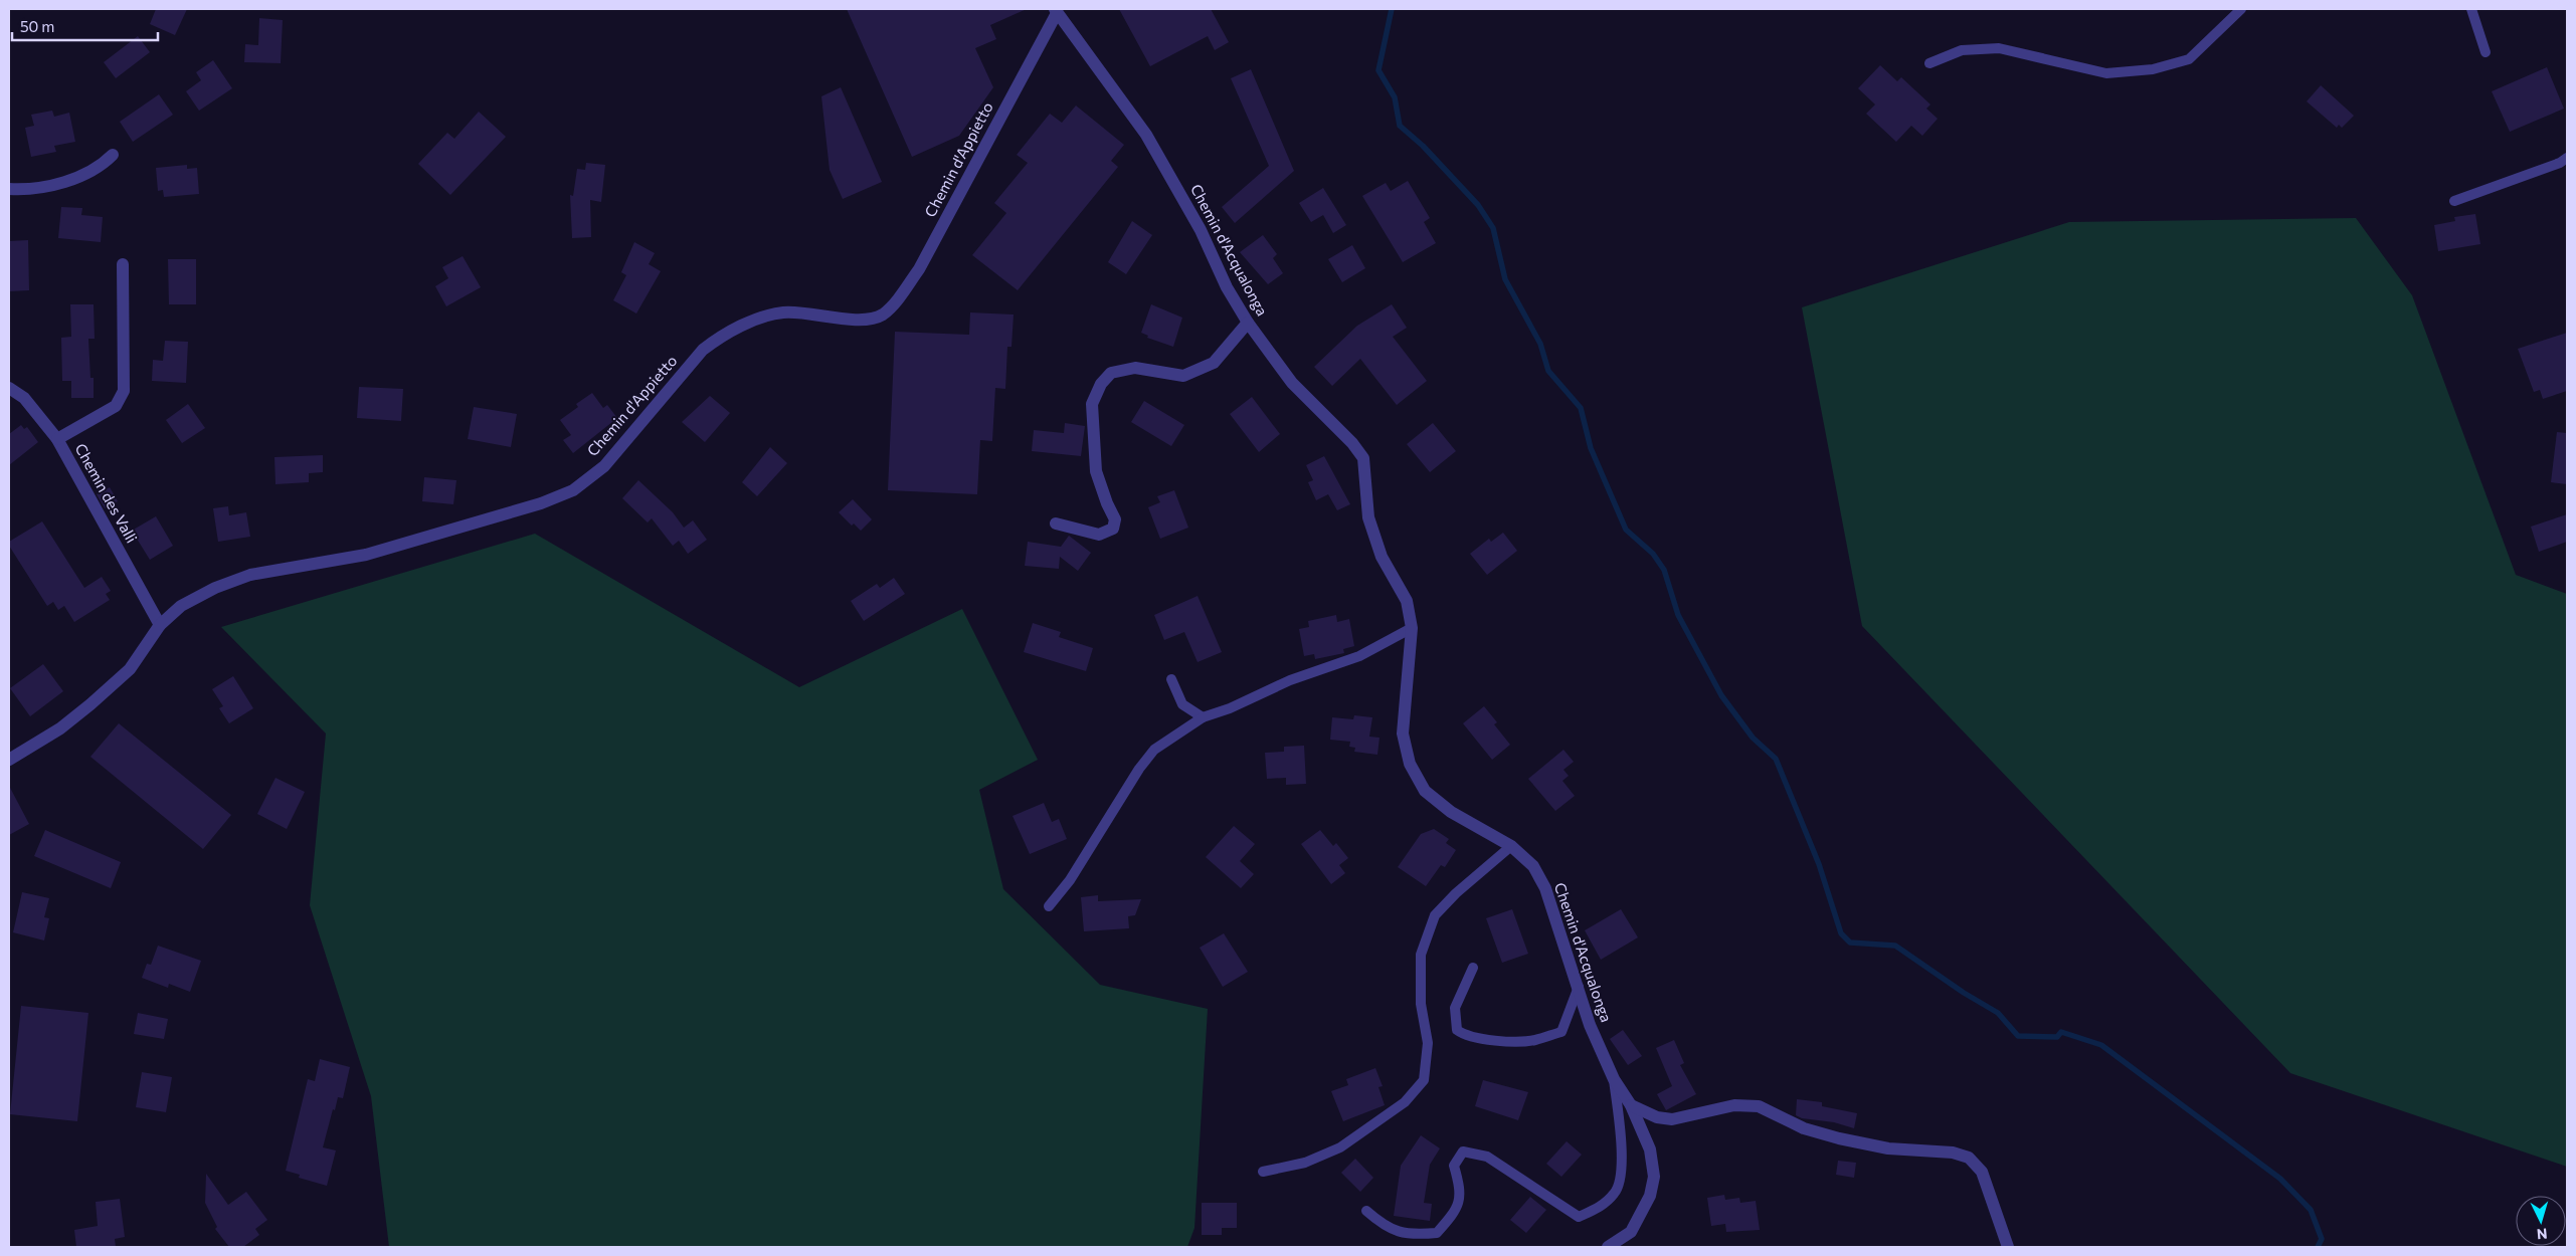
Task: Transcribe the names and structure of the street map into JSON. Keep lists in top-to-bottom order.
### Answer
{
  "streets": {
    "street": ["Chemin d'Appietto", "Chemin d'Acqualonga", "Chemin des Valli"]
  },
  "crossings": [
    ["Chemin d'Appietto", "Chemin d'Acqualonga"],
    ["Chemin d'Appietto", "Chemin des Valli"]
  ],
  "scale_bar": "50 m",
  "north": "bottom"
}
